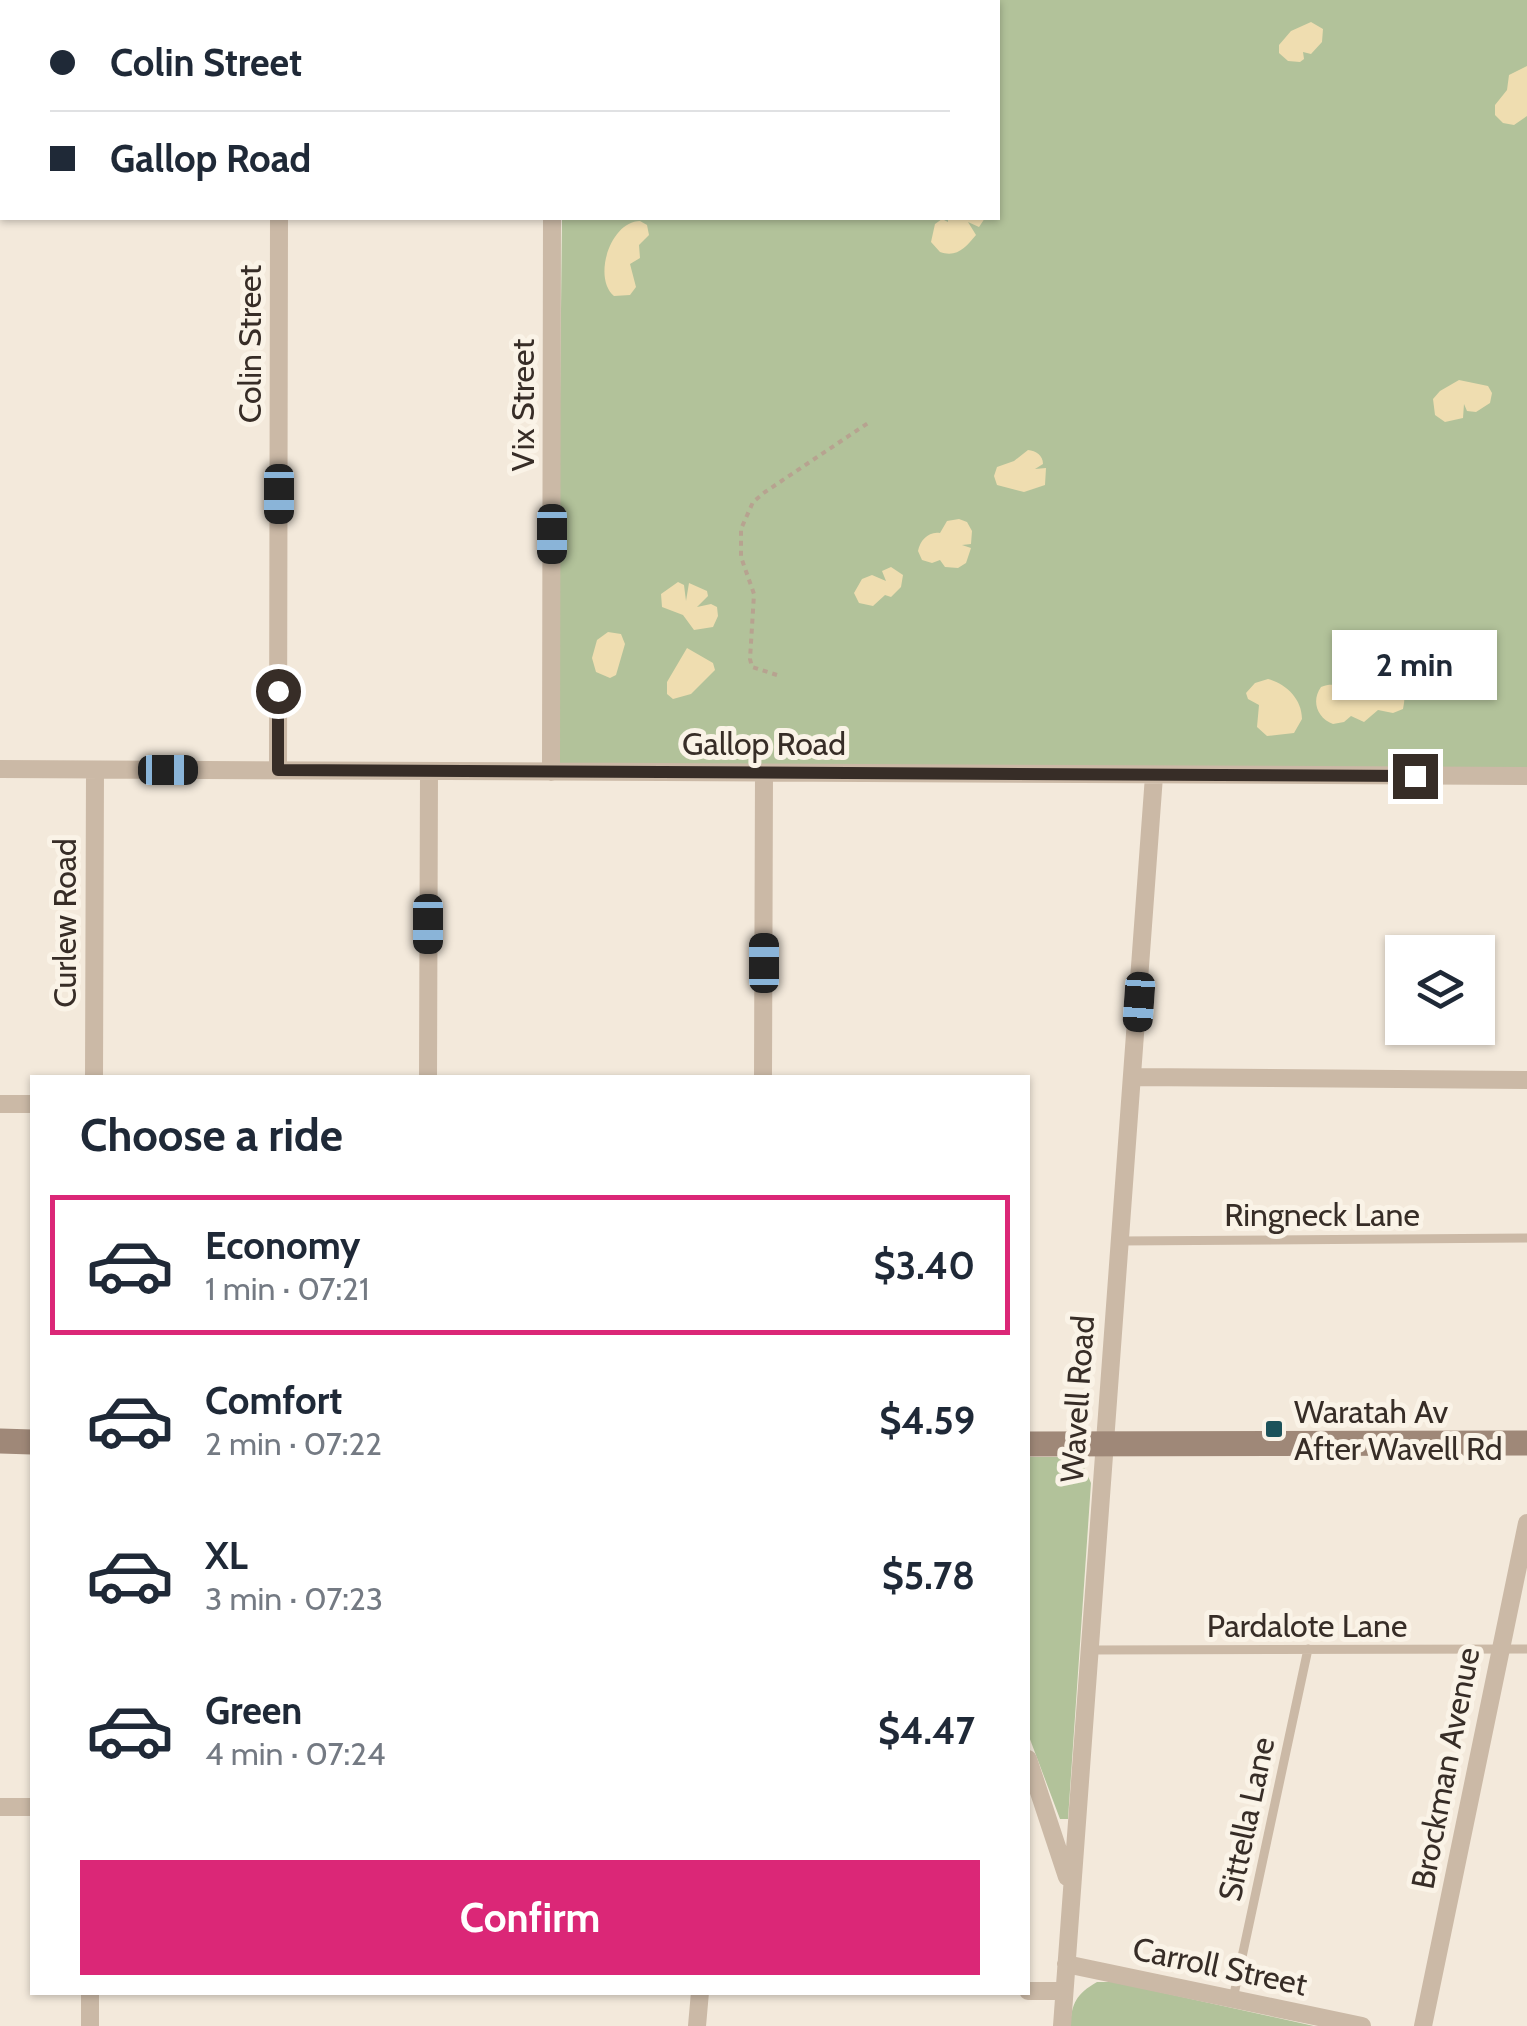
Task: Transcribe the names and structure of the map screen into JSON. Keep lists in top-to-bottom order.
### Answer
{
  "streets": {
    "street": [
      "Colin Street",
      "Vix Street",
      "Gallop Road",
      "Curlew Road",
      "Wavell Road",
      "Brockman Avenue",
      "Carroll Street"
    ],
    "lane": ["Ringneck Lane", "Pardalote Lane", "Sittella Lane"]
  },
  "crossings": [
    ["Colin Street", "Gallop Road"],
    ["Vix Street", "Gallop Road"],
    ["Gallop Road", "Curlew Road"],
    ["Gallop Road", "Wavell Road"],
    ["Ringneck Lane", "Wavell Road"],
    ["Wavell Road", "Pardalote Lane"],
    ["Wavell Road", "Carroll Street"],
    ["Pardalote Lane", "Brockman Avenue"],
    ["Pardalote Lane", "Sittella Lane"],
    ["Sittella Lane", "Carroll Street"]
  ],
  "places": {
    "transit": ["Waratah Av After Wavell Rd"]
  },
  "page": {
    "banner": ["Colin Street", "Gallop Road"],
    "bubble": "2 min",
    "heading": "Choose a ride",
    "list": [
      {
        "name": "Economy",
        "note": "1 min · 07:21",
        "value": "$3.40"
      },
      {
        "name": "Comfort",
        "note": "2 min · 07:22",
        "value": "$4.59"
      },
      {
        "name": "XL",
        "note": "3 min · 07:23",
        "value": "$5.78"
      },
      {
        "name": "Green",
        "note": "4 min · 07:24",
        "value": "$4.47"
      }
    ],
    "buttons": "Confirm"
  }
}
